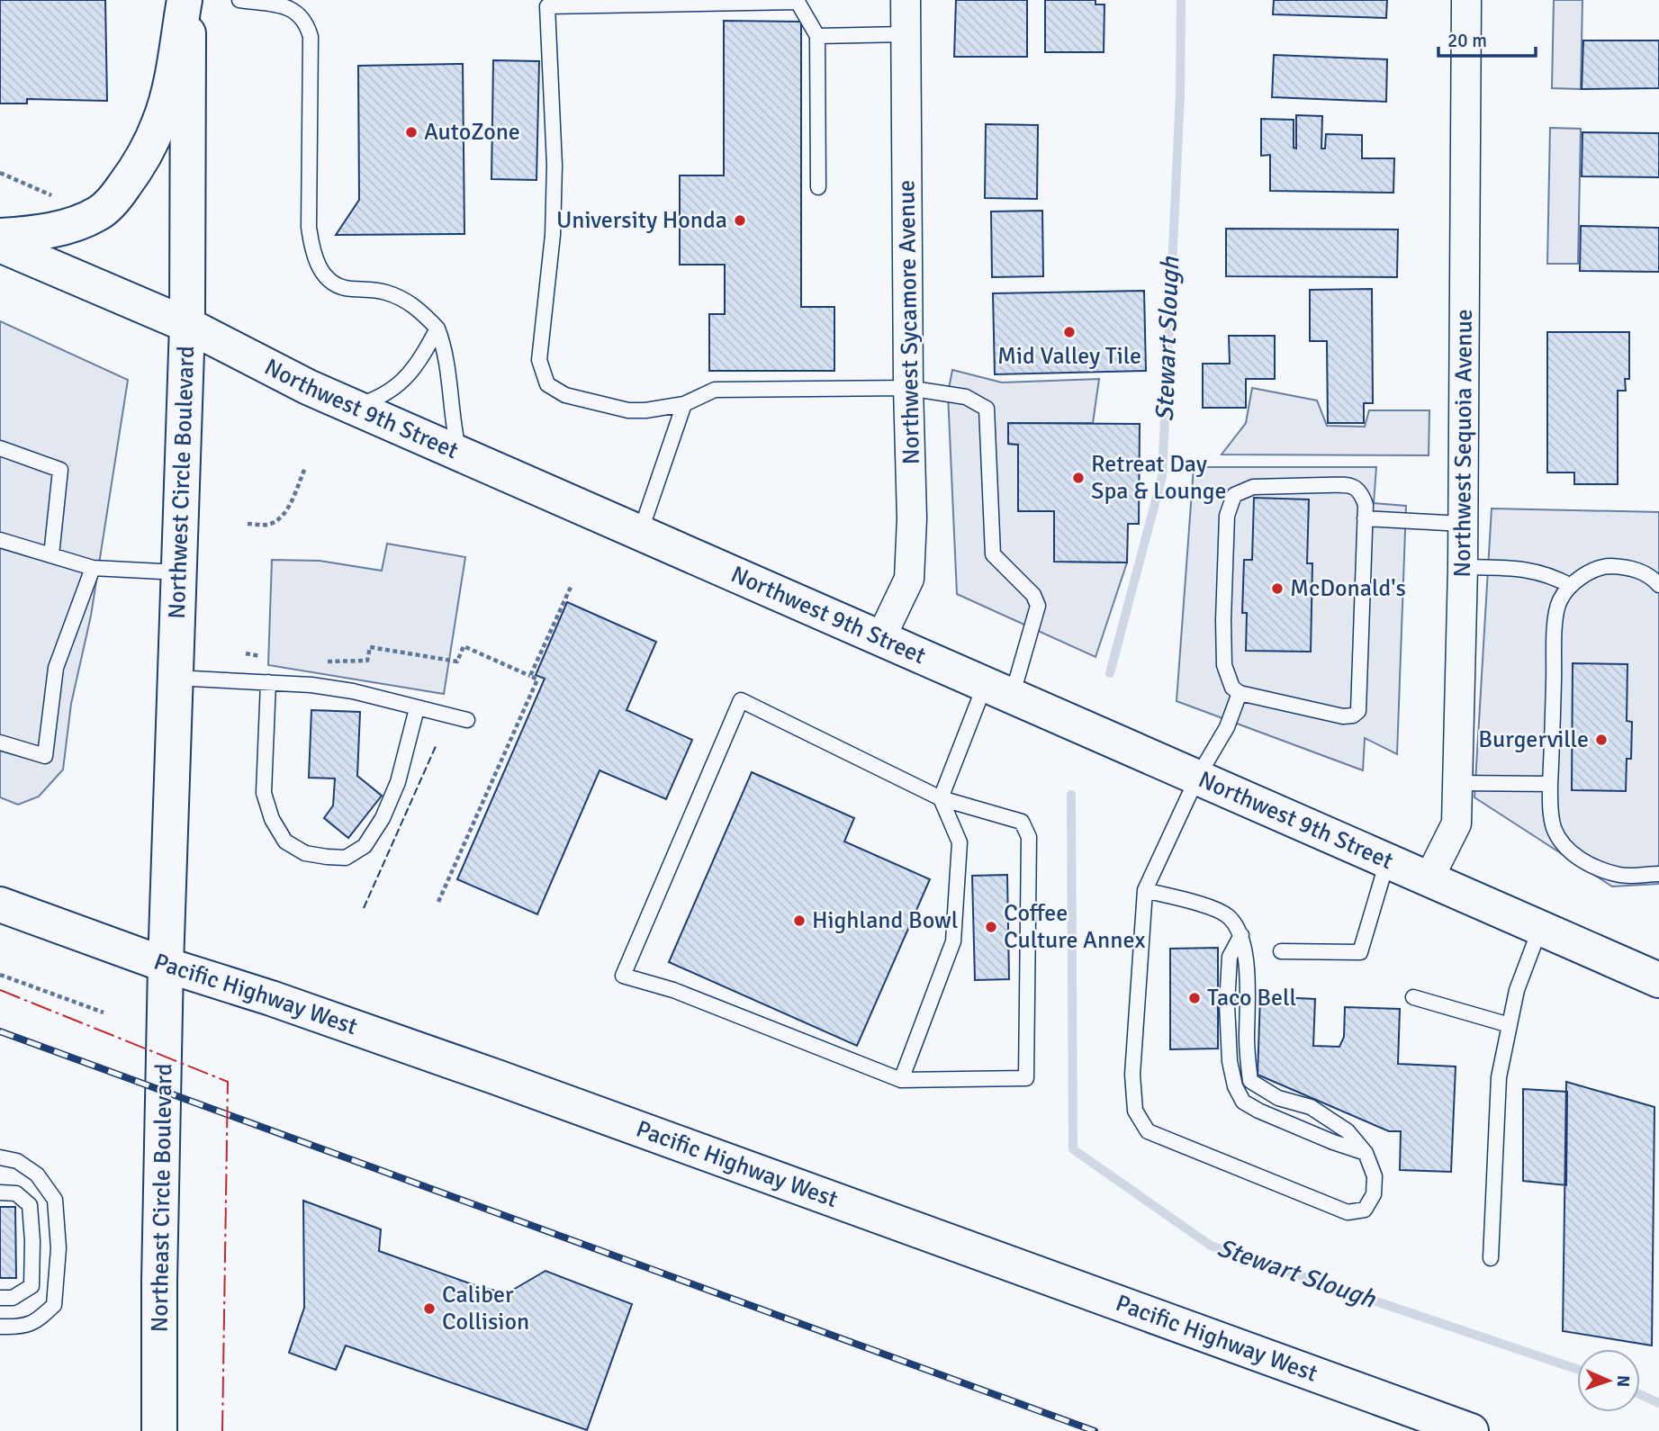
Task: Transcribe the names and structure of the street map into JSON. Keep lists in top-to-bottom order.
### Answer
{
  "streets": {
    "main road": [
      "Northwest 9th Street",
      "Northwest Circle Boulevard",
      "Pacific Highway West",
      "Northeast Circle Boulevard"
    ],
    "street": ["Northwest Sycamore Avenue", "Northwest Sequoia Avenue"]
  },
  "crossings": [
    ["Northwest Sycamore Avenue", "Northwest 9th Street"],
    ["Northwest 9th Street", "Northwest Sequoia Avenue"],
    ["Northwest 9th Street", "Northwest Circle Boulevard"],
    ["Northwest Circle Boulevard", "Pacific Highway West"],
    ["Northwest Circle Boulevard", "Northeast Circle Boulevard"],
    ["Pacific Highway West", "Northeast Circle Boulevard"]
  ],
  "water": ["Stewart Slough"],
  "places": [
    "AutoZone",
    "University Honda",
    "Mid Valley Tile",
    "Retreat Day Spa & Lounge",
    "McDonald's",
    "Burgerville",
    "Highland Bowl",
    "Coffee Culture Annex",
    "Taco Bell",
    "Caliber Collision"
  ],
  "scale_bar": "20 m",
  "north": "right"
}
